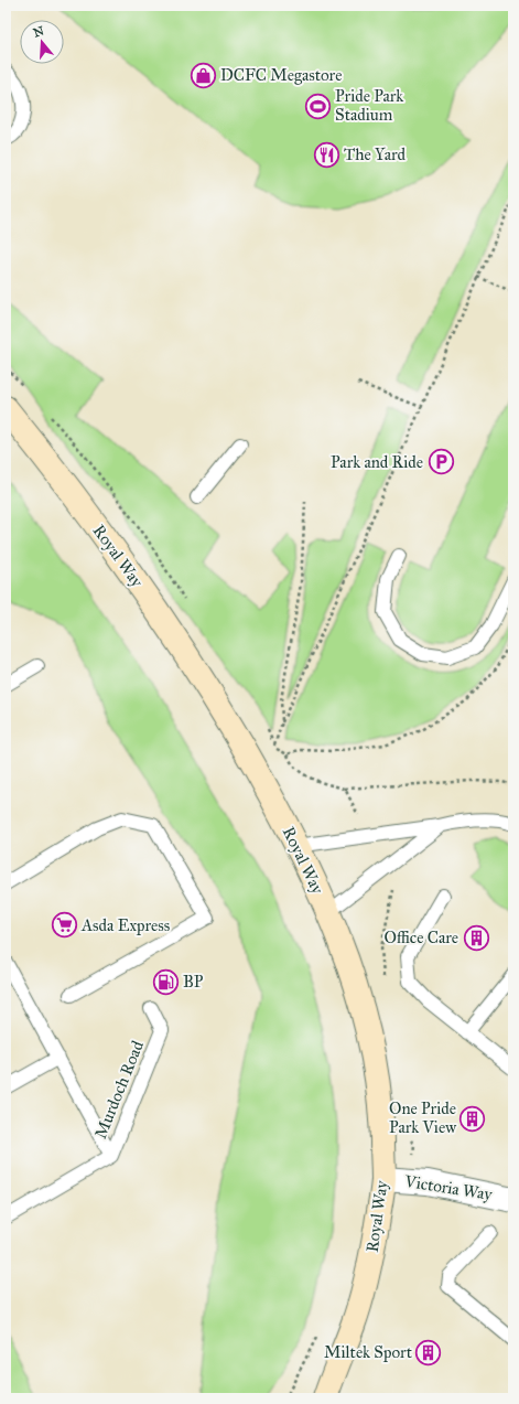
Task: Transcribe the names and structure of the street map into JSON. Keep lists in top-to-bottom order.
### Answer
{
  "streets": {
    "street": ["Royal Way", "Victoria Way"],
    "lane": ["Murdoch Road"]
  },
  "crossings": [
    ["Royal Way", "Victoria Way"]
  ],
  "places": {
    "shop": ["DCFC Megastore"],
    "sports": ["Pride Park Stadium"],
    "restaurant": ["The Yard"],
    "parking": ["Park and Ride"],
    "supermarket": ["Asda Express"],
    "building": ["Office Care", "One Pride Park View", "Miltek Sport"],
    "fuel station": ["BP"]
  },
  "north": "top"
}
